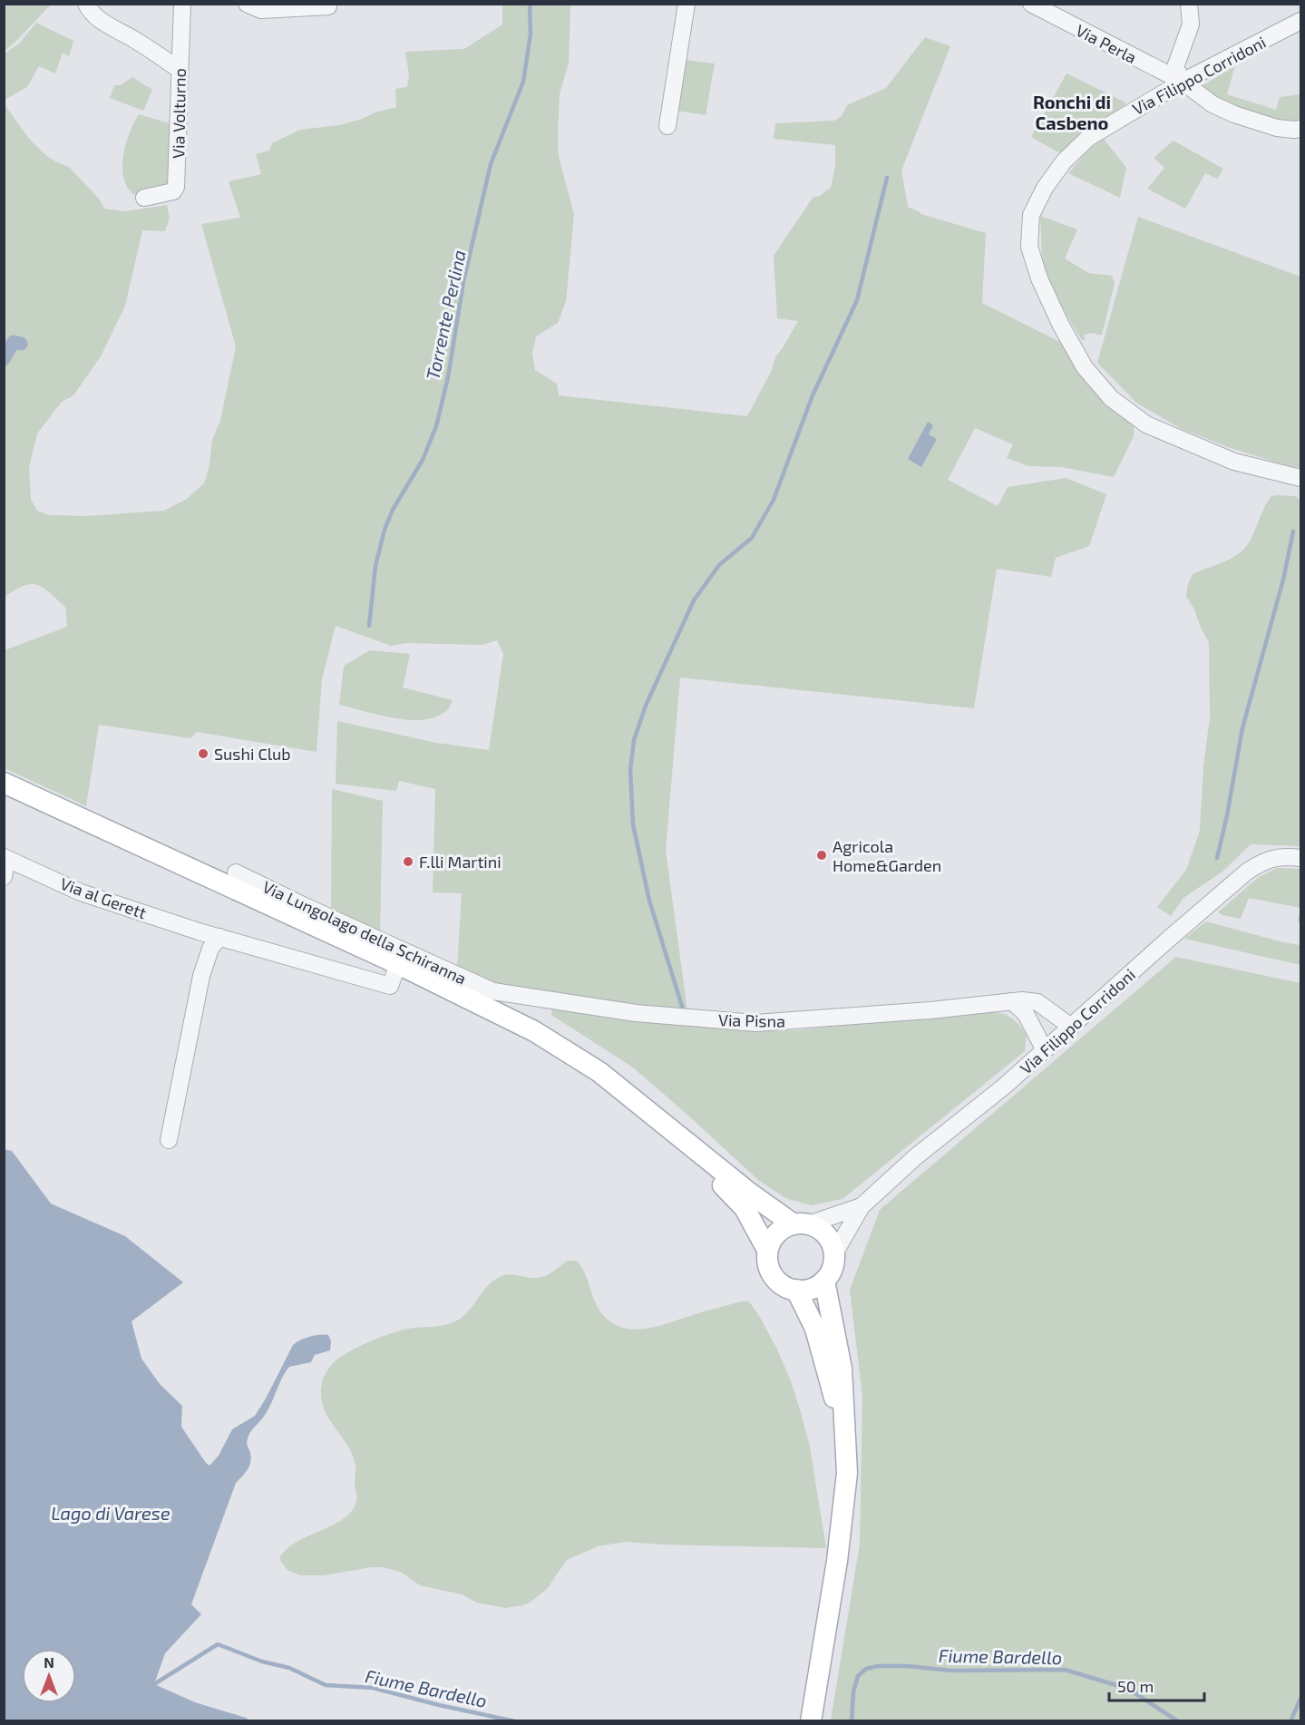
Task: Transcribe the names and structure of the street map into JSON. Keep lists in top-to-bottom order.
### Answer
{
  "streets": {
    "street": [
      "Via Perla",
      "Via Filippo Corridoni",
      "Via Volturno",
      "Via al Gerett",
      "Via Lungolago della Schiranna",
      "Via Pisna"
    ]
  },
  "crossings": [
    ["Via Perla", "Via Filippo Corridoni"],
    ["Via Filippo Corridoni", "Via Pisna"],
    ["Via Lungolago della Schiranna", "Via Pisna"]
  ],
  "districts": ["Ronchi di Casbeno"],
  "water": ["Torrente Perlina", "Lago di Varese", "Fiume Bardello"],
  "places": ["Sushi Club", "Agricola Home&Garden", "F.lli Martini"],
  "scale_bar": "50 m",
  "north": "top"
}
